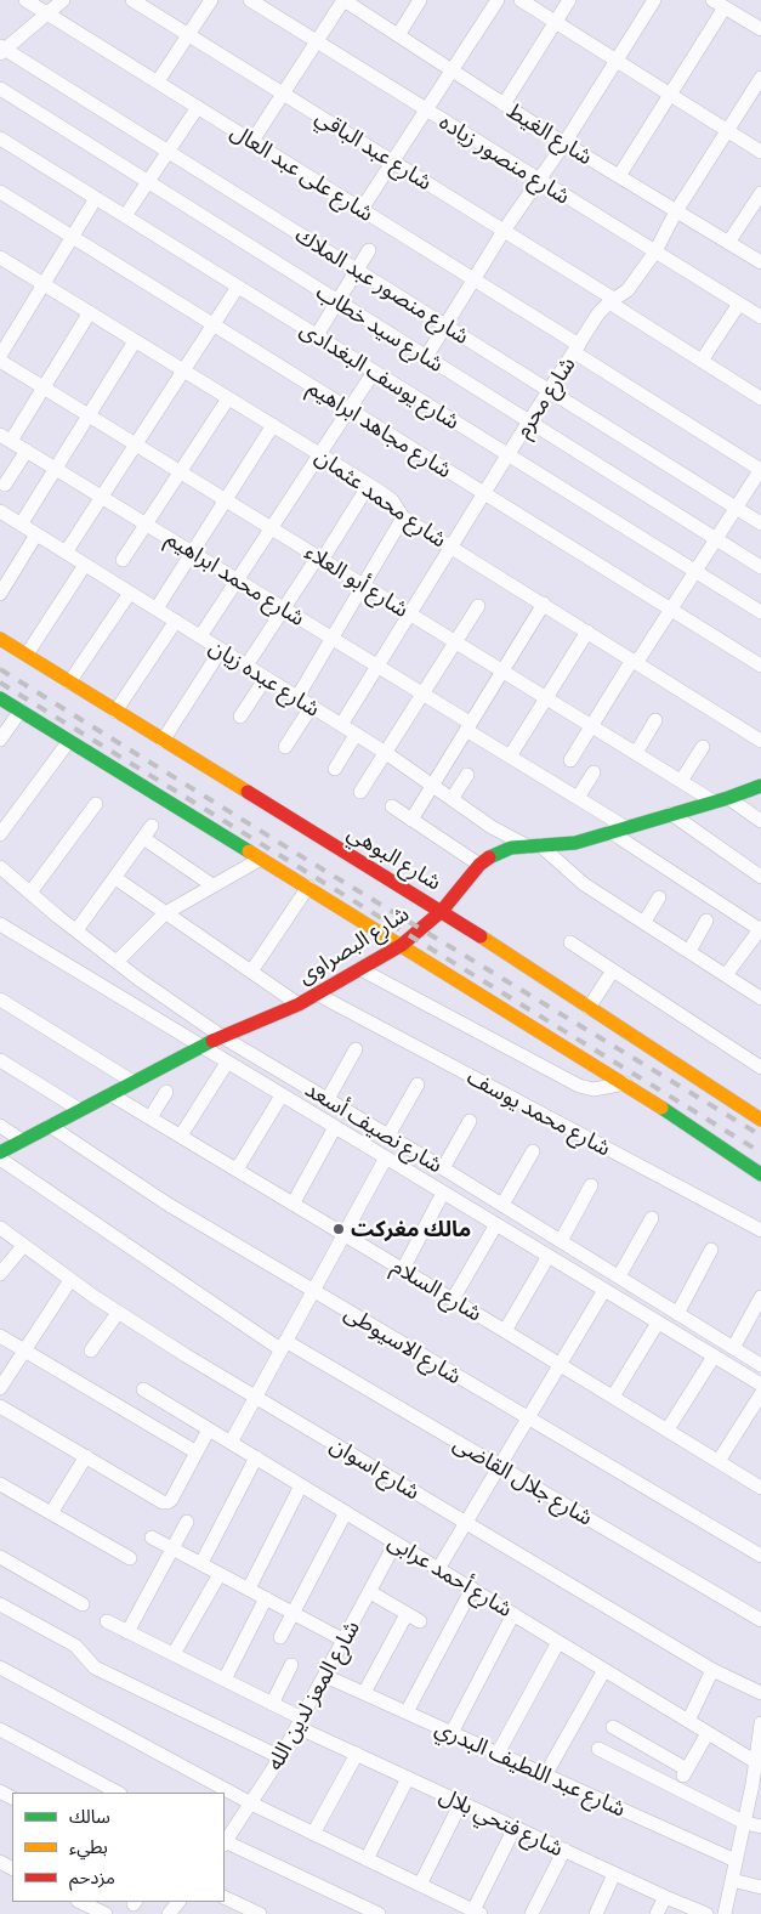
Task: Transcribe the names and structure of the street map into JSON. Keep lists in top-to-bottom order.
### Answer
{
  "streets": {
    "street": [
      "شارع الغيط",
      "شارع عبد الباقي",
      "شارع منصور زياده",
      "شارع على عبد العال",
      "شارع منصور عبد الملاك",
      "شارع سيد خطاب",
      "شارع يوسف البغدادى",
      "شارع محرم",
      "شارع مجاهد ابراهيم",
      "شارع محمد عثمان",
      "شارع محمد ابراهيم",
      "شارع أبو العلاء",
      "شارع عبده زيان",
      "شارع البوهي",
      "شارع البصراوى",
      "شارع محمد يوسف",
      "شارع نصيف أسعد",
      "شارع السلام",
      "شارع الاسيوطى",
      "شارع اسوان",
      "شارع جلال القاضى",
      "شارع أحمد عرابى",
      "شارع المعز لدين الله",
      "شارع عبد اللطيف البدري",
      "شارع فتحي بلال"
    ]
  },
  "crossings": [
    ["شارع الغيط", "شارع محرم"],
    ["شارع عبد الباقي", "شارع محرم"],
    ["شارع منصور زياده", "شارع محرم"],
    ["شارع على عبد العال", "شارع محرم"],
    ["شارع منصور عبد الملاك", "شارع محرم"],
    ["شارع سيد خطاب", "شارع محرم"],
    ["شارع يوسف البغدادى", "شارع محرم"],
    ["شارع محرم", "شارع مجاهد ابراهيم"],
    ["شارع محرم", "شارع محمد عثمان"],
    ["شارع محرم", "شارع محمد ابراهيم"],
    ["شارع محرم", "شارع أبو العلاء"],
    ["شارع محرم", "شارع عبده زيان"],
    ["شارع محمد ابراهيم", "شارع البصراوى"],
    ["شارع أبو العلاء", "شارع البصراوى"],
    ["شارع عبده زيان", "شارع البصراوى"],
    ["شارع البوهي", "شارع البصراوى"],
    ["شارع البصراوى", "شارع محمد يوسف"],
    ["شارع البصراوى", "شارع نصيف أسعد"],
    ["شارع البصراوى", "شارع السلام"],
    ["شارع البصراوى", "شارع الاسيوطى"],
    ["شارع أحمد عرابى", "شارع المعز لدين الله"],
    ["شارع المعز لدين الله", "شارع عبد اللطيف البدري"],
    ["شارع المعز لدين الله", "شارع فتحي بلال"]
  ],
  "places": ["مالك مغركت"],
  "legend": ["سالك", "بطيء", "مزدحم"]
}
